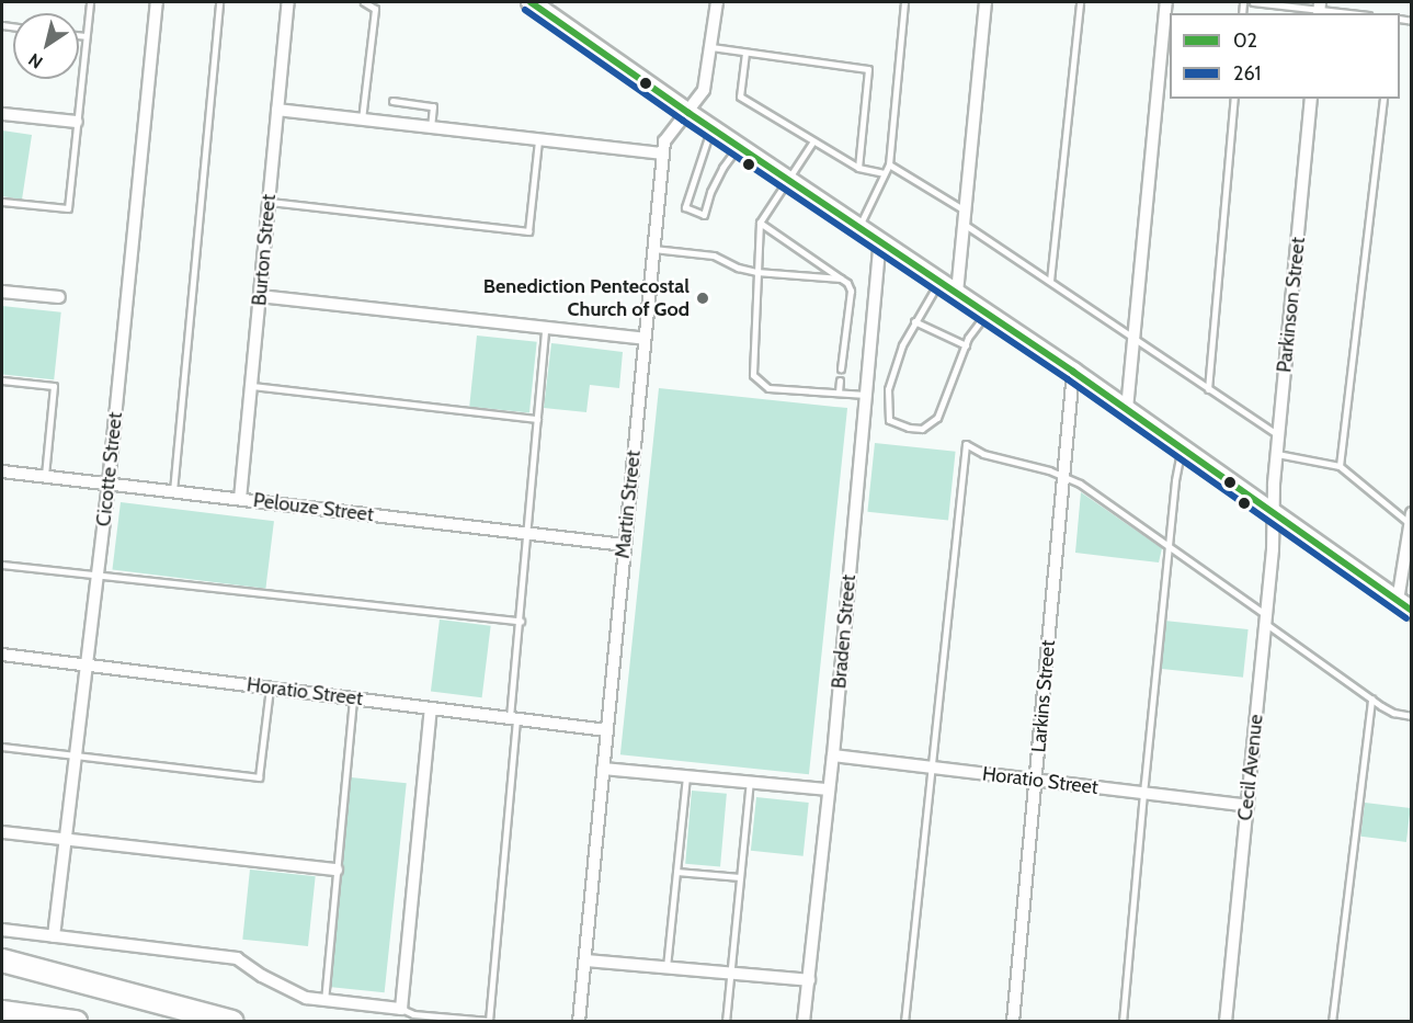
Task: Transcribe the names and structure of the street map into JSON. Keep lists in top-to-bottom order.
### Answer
{
  "streets": {
    "street": [
      "Burton Street",
      "Parkinson Street",
      "Cicotte Street",
      "Martin Street",
      "Pelouze Street",
      "Braden Street",
      "Horatio Street",
      "Larkins Street",
      "Cecil Avenue"
    ]
  },
  "crossings": [
    ["Burton Street", "Pelouze Street"],
    ["Parkinson Street", "Cecil Avenue"],
    ["Cicotte Street", "Pelouze Street"],
    ["Cicotte Street", "Horatio Street"],
    ["Martin Street", "Pelouze Street"],
    ["Martin Street", "Horatio Street"],
    ["Braden Street", "Horatio Street"],
    ["Horatio Street", "Larkins Street"],
    ["Horatio Street", "Cecil Avenue"]
  ],
  "places": ["Benediction Pentecostal Church of God"],
  "lines": ["transit line 02", "transit line 261"],
  "legend": ["02", "261"],
  "north": "bottom left"
}
